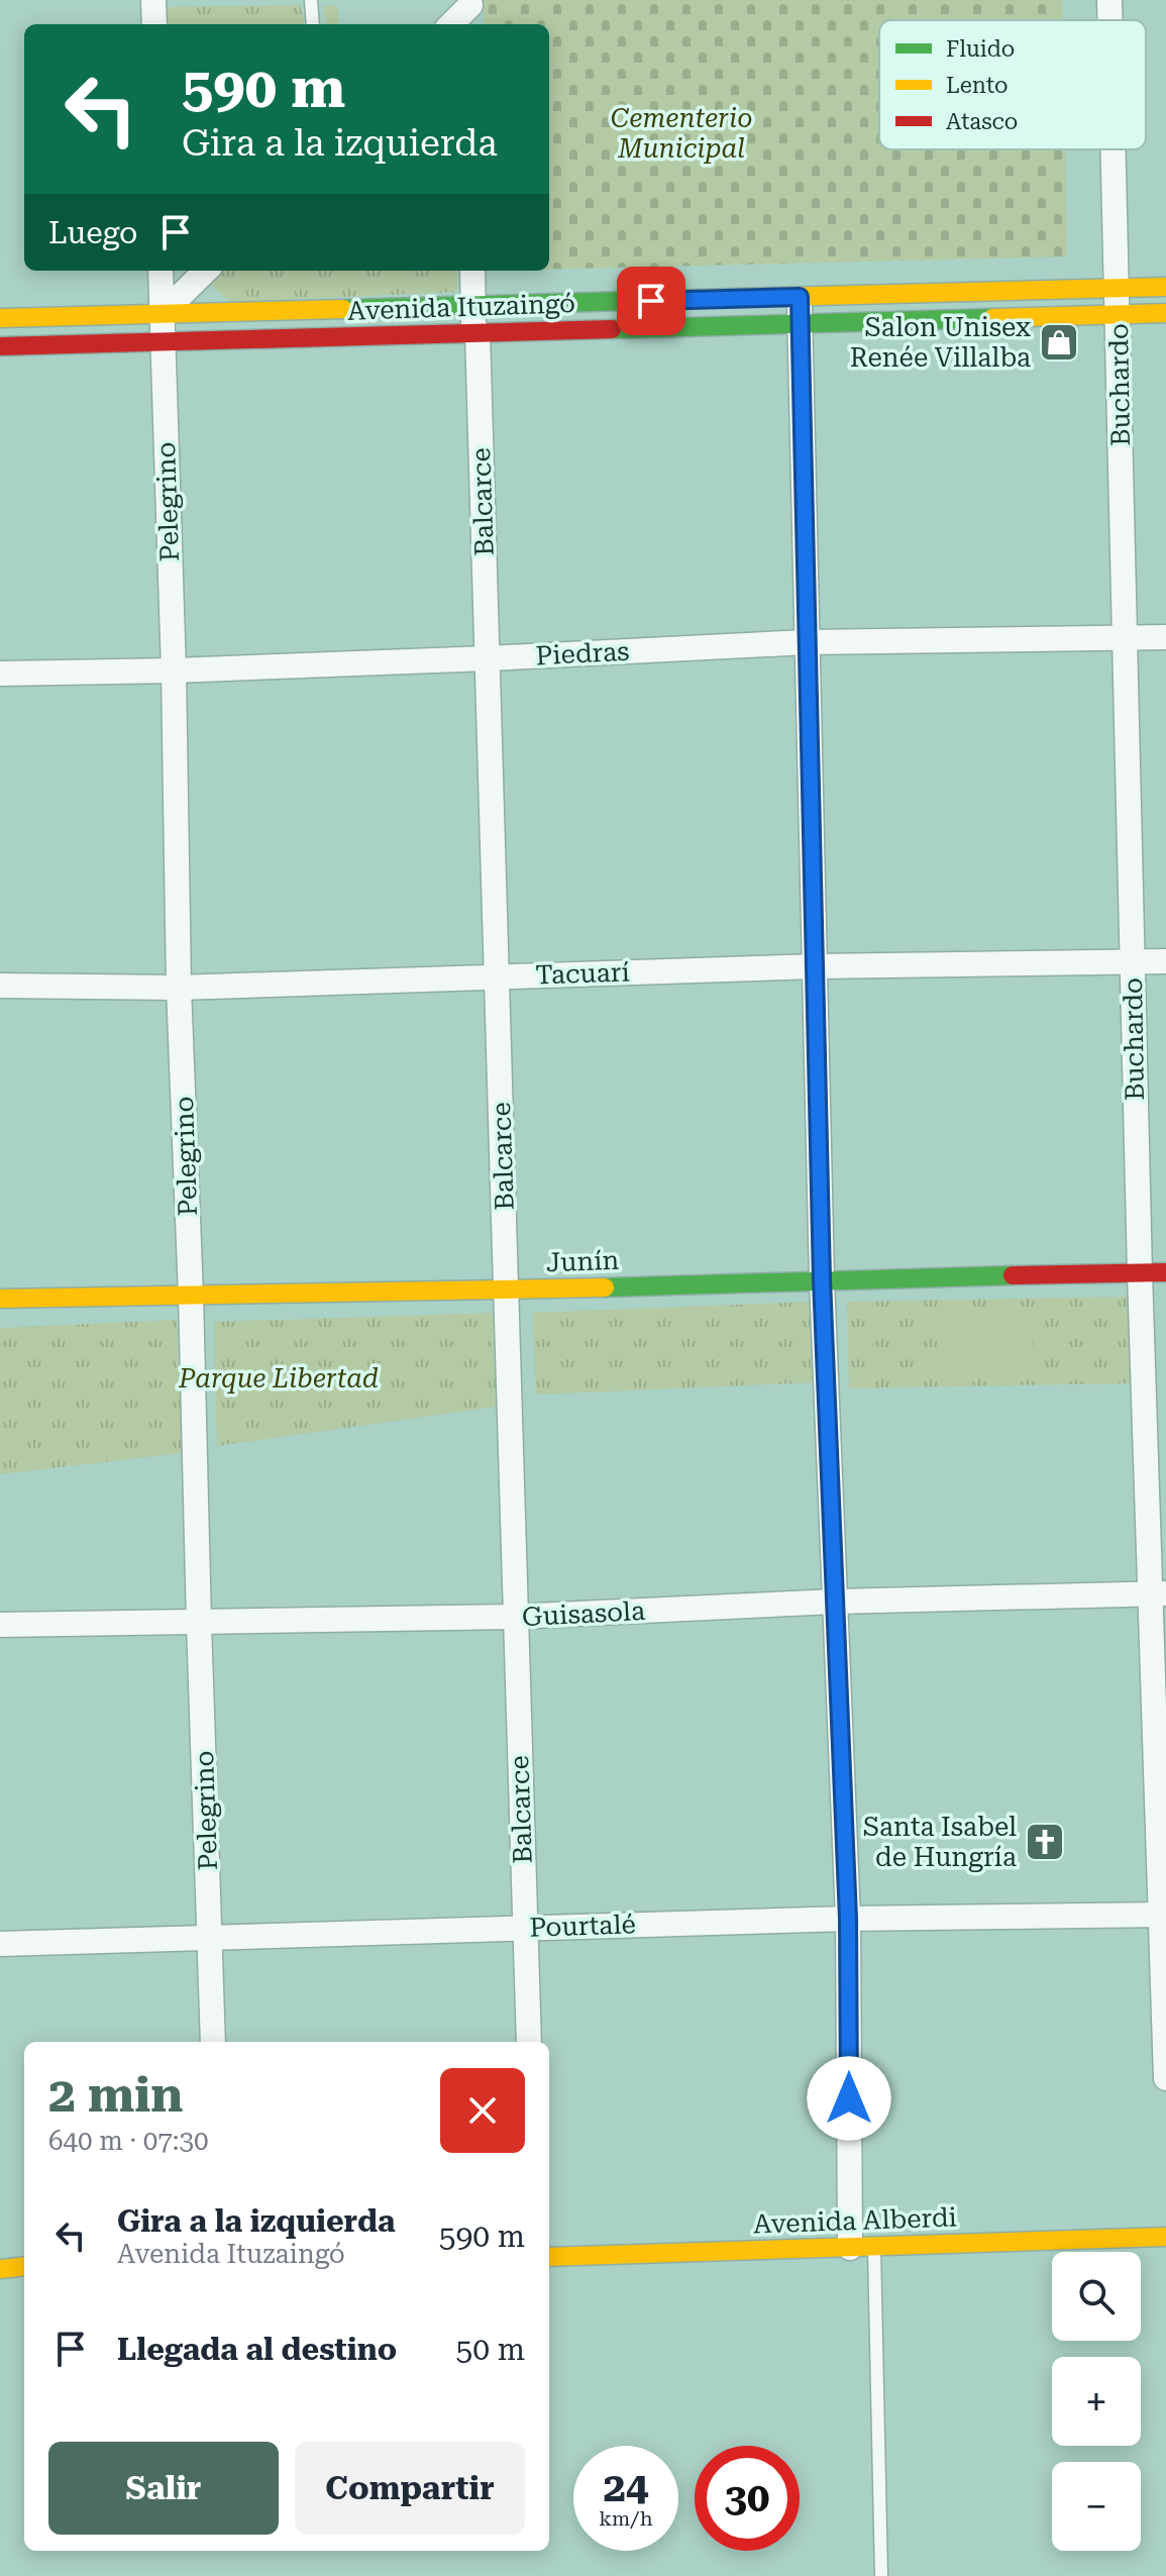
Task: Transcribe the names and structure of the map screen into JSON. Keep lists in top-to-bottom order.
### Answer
{
  "streets": {
    "main road": ["Avenida Ituzaingó", "Junín", "Avenida Alberdi"],
    "street": [
      "Buchardo",
      "Pelegrino",
      "Balcarce",
      "Piedras",
      "Tacuarí",
      "Guisasola",
      "Pourtalé"
    ]
  },
  "crossings": [
    ["Avenida Ituzaingó", "Buchardo"],
    ["Avenida Ituzaingó", "Pelegrino"],
    ["Avenida Ituzaingó", "Balcarce"],
    ["Buchardo", "Piedras"],
    ["Buchardo", "Tacuarí"],
    ["Buchardo", "Junín"],
    ["Buchardo", "Guisasola"],
    ["Buchardo", "Pourtalé"],
    ["Pelegrino", "Piedras"],
    ["Pelegrino", "Tacuarí"],
    ["Pelegrino", "Junín"],
    ["Pelegrino", "Guisasola"],
    ["Pelegrino", "Pourtalé"],
    ["Balcarce", "Piedras"],
    ["Balcarce", "Tacuarí"],
    ["Balcarce", "Junín"],
    ["Balcarce", "Guisasola"],
    ["Balcarce", "Pourtalé"]
  ],
  "parks": ["Cementerio Municipal", "Parque Libertad"],
  "places": {
    "shop": ["Salon Unisex Renée Villalba"],
    "church": ["Santa Isabel de Hungría"]
  },
  "legend": ["Fluido", "Lento", "Atasco"],
  "page": {
    "turn": ["590 m", "Gira a la izquierda"],
    "then": "Luego",
    "heading": ["2 min", "640 m · 07:30"],
    "list": [
      {
        "name": "Gira a la izquierda",
        "note": "Avenida Ituzaingó",
        "value": "590 m"
      },
      {
        "name": "Llegada al destino",
        "value": "50 m"
      }
    ],
    "map_buttons": ["+", "−"],
    "buttons": ["Salir", "Compartir"],
    "speed": "24 km/h",
    "limit": "30"
  }
}
